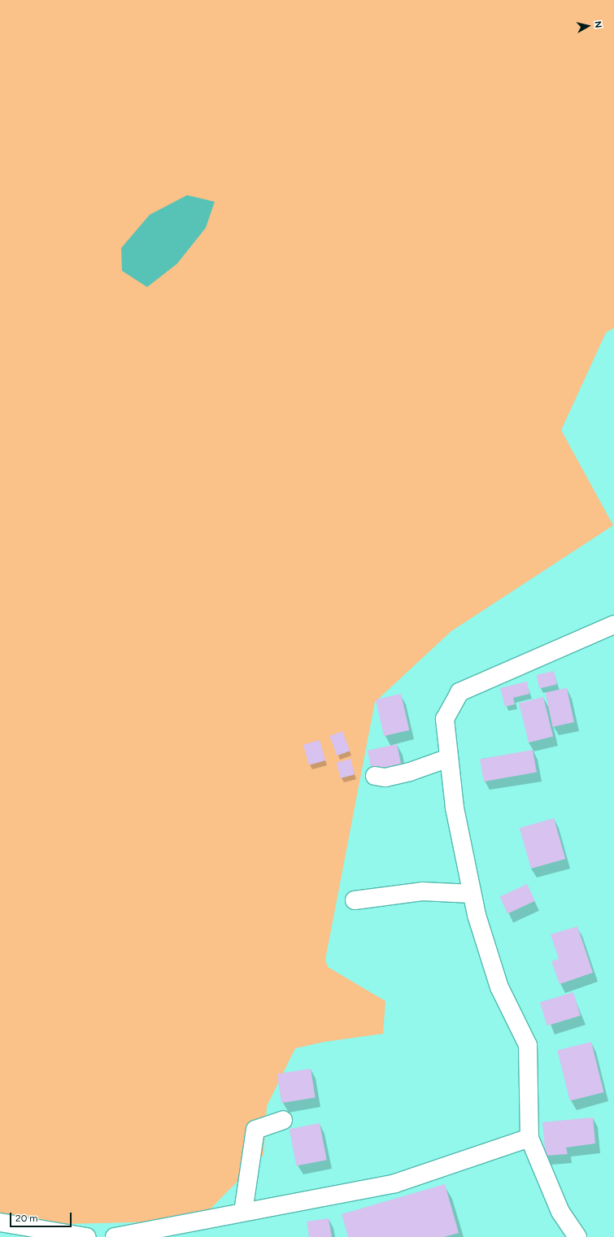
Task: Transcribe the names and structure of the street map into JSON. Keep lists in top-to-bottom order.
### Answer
{
  "scale_bar": "20 m",
  "north": "right"
}
